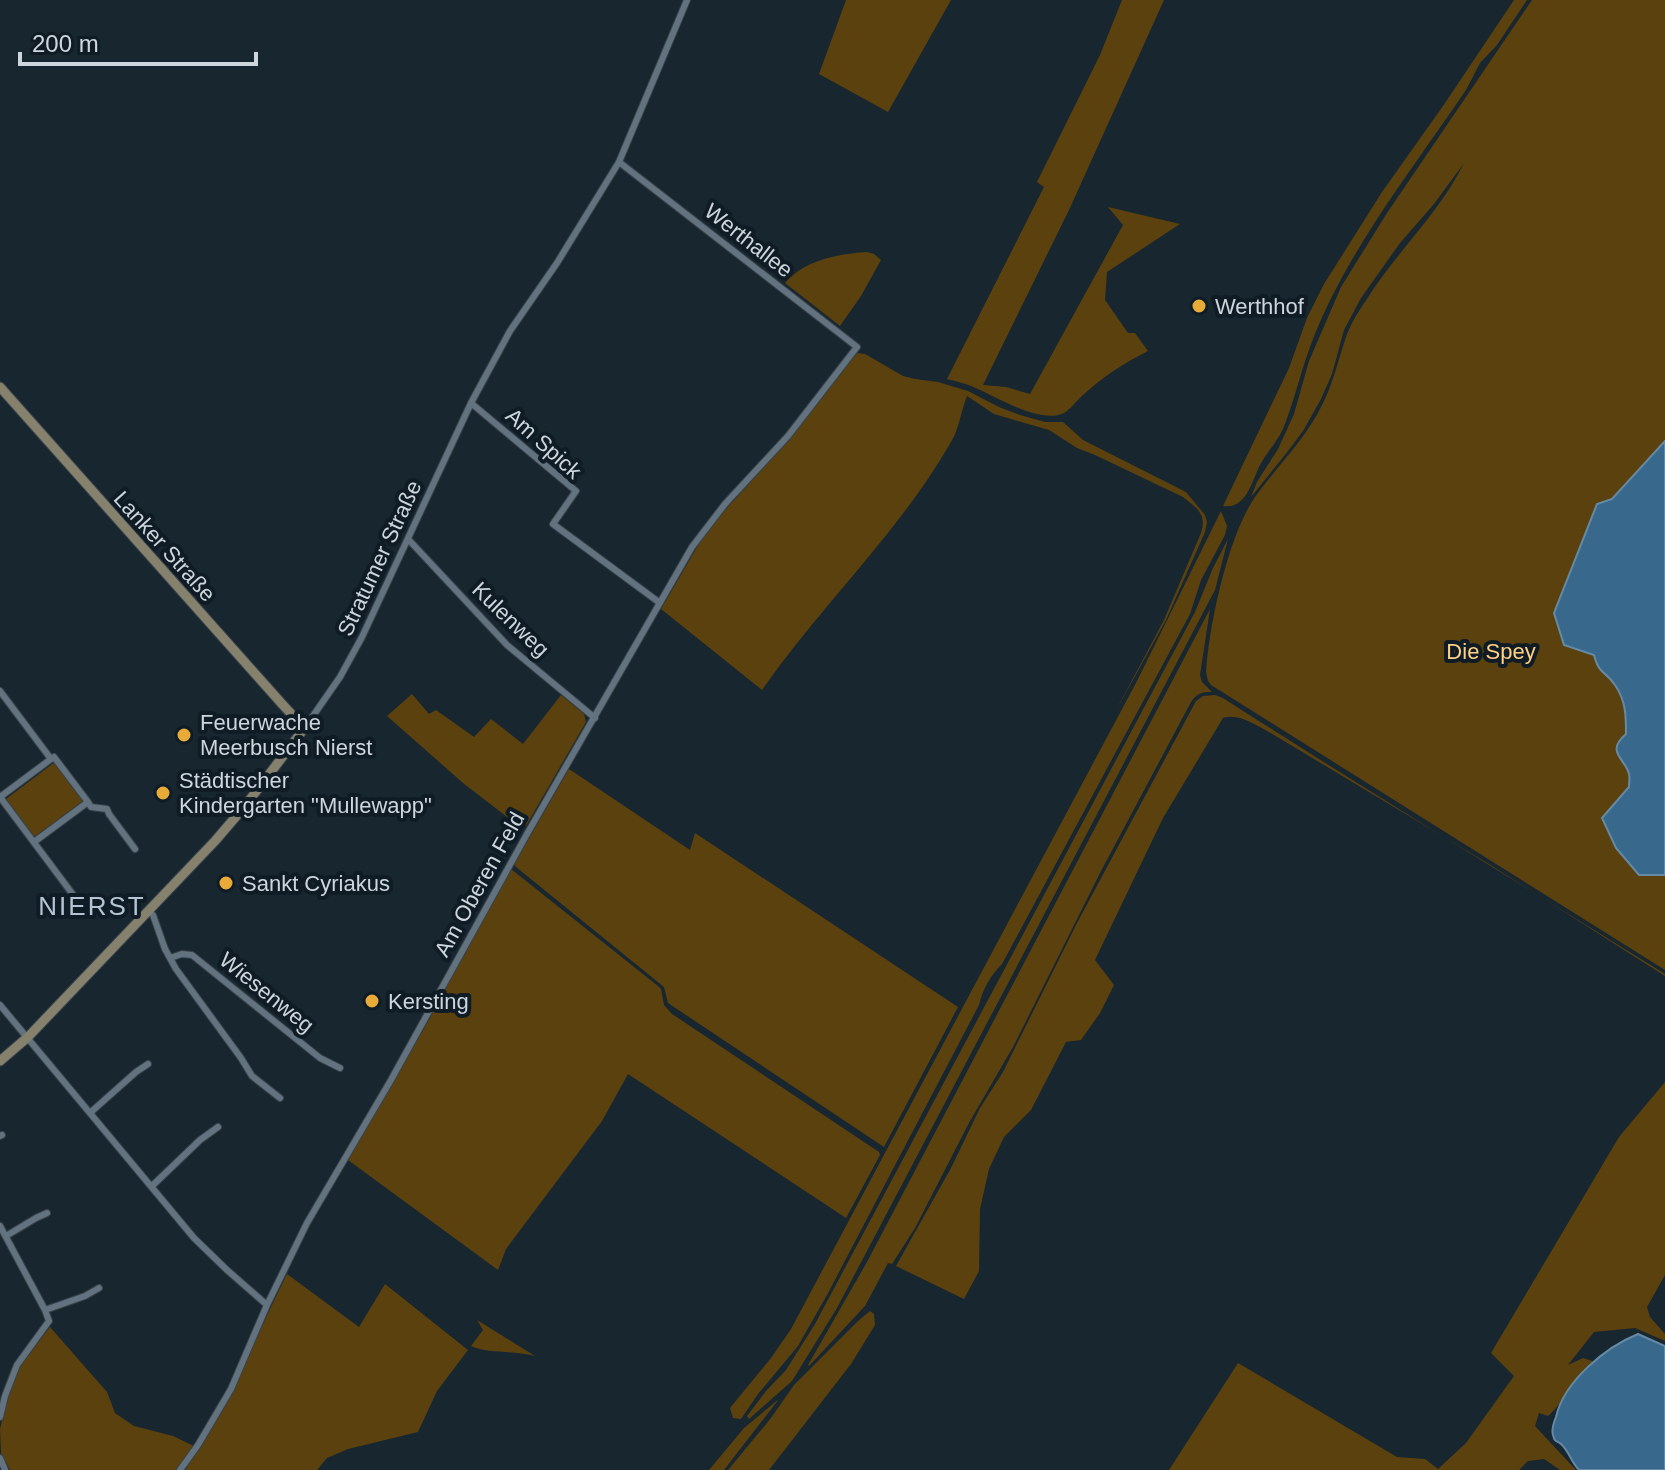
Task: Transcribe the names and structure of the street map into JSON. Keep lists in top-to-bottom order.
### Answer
{
  "streets": {
    "street": [
      "Werthallee",
      "Am Spick",
      "Lanker Straße",
      "Stratumer Straße",
      "Kulenweg",
      "Am Oberen Feld",
      "Wiesenweg"
    ]
  },
  "crossings": [
    ["Werthallee", "Stratumer Straße"],
    ["Werthallee", "Am Oberen Feld"],
    ["Am Spick", "Stratumer Straße"],
    ["Am Spick", "Am Oberen Feld"],
    ["Lanker Straße", "Stratumer Straße"],
    ["Stratumer Straße", "Kulenweg"],
    ["Stratumer Straße", "Wiesenweg"],
    ["Kulenweg", "Am Oberen Feld"]
  ],
  "districts": ["NIERST"],
  "parks": ["Die Spey"],
  "places": [
    "Werthhof",
    "Feuerwache Meerbusch Nierst",
    "Städtischer Kindergarten \"Mullewapp\"",
    "Sankt Cyriakus",
    "Kersting"
  ],
  "scale_bar": "200 m"
}
